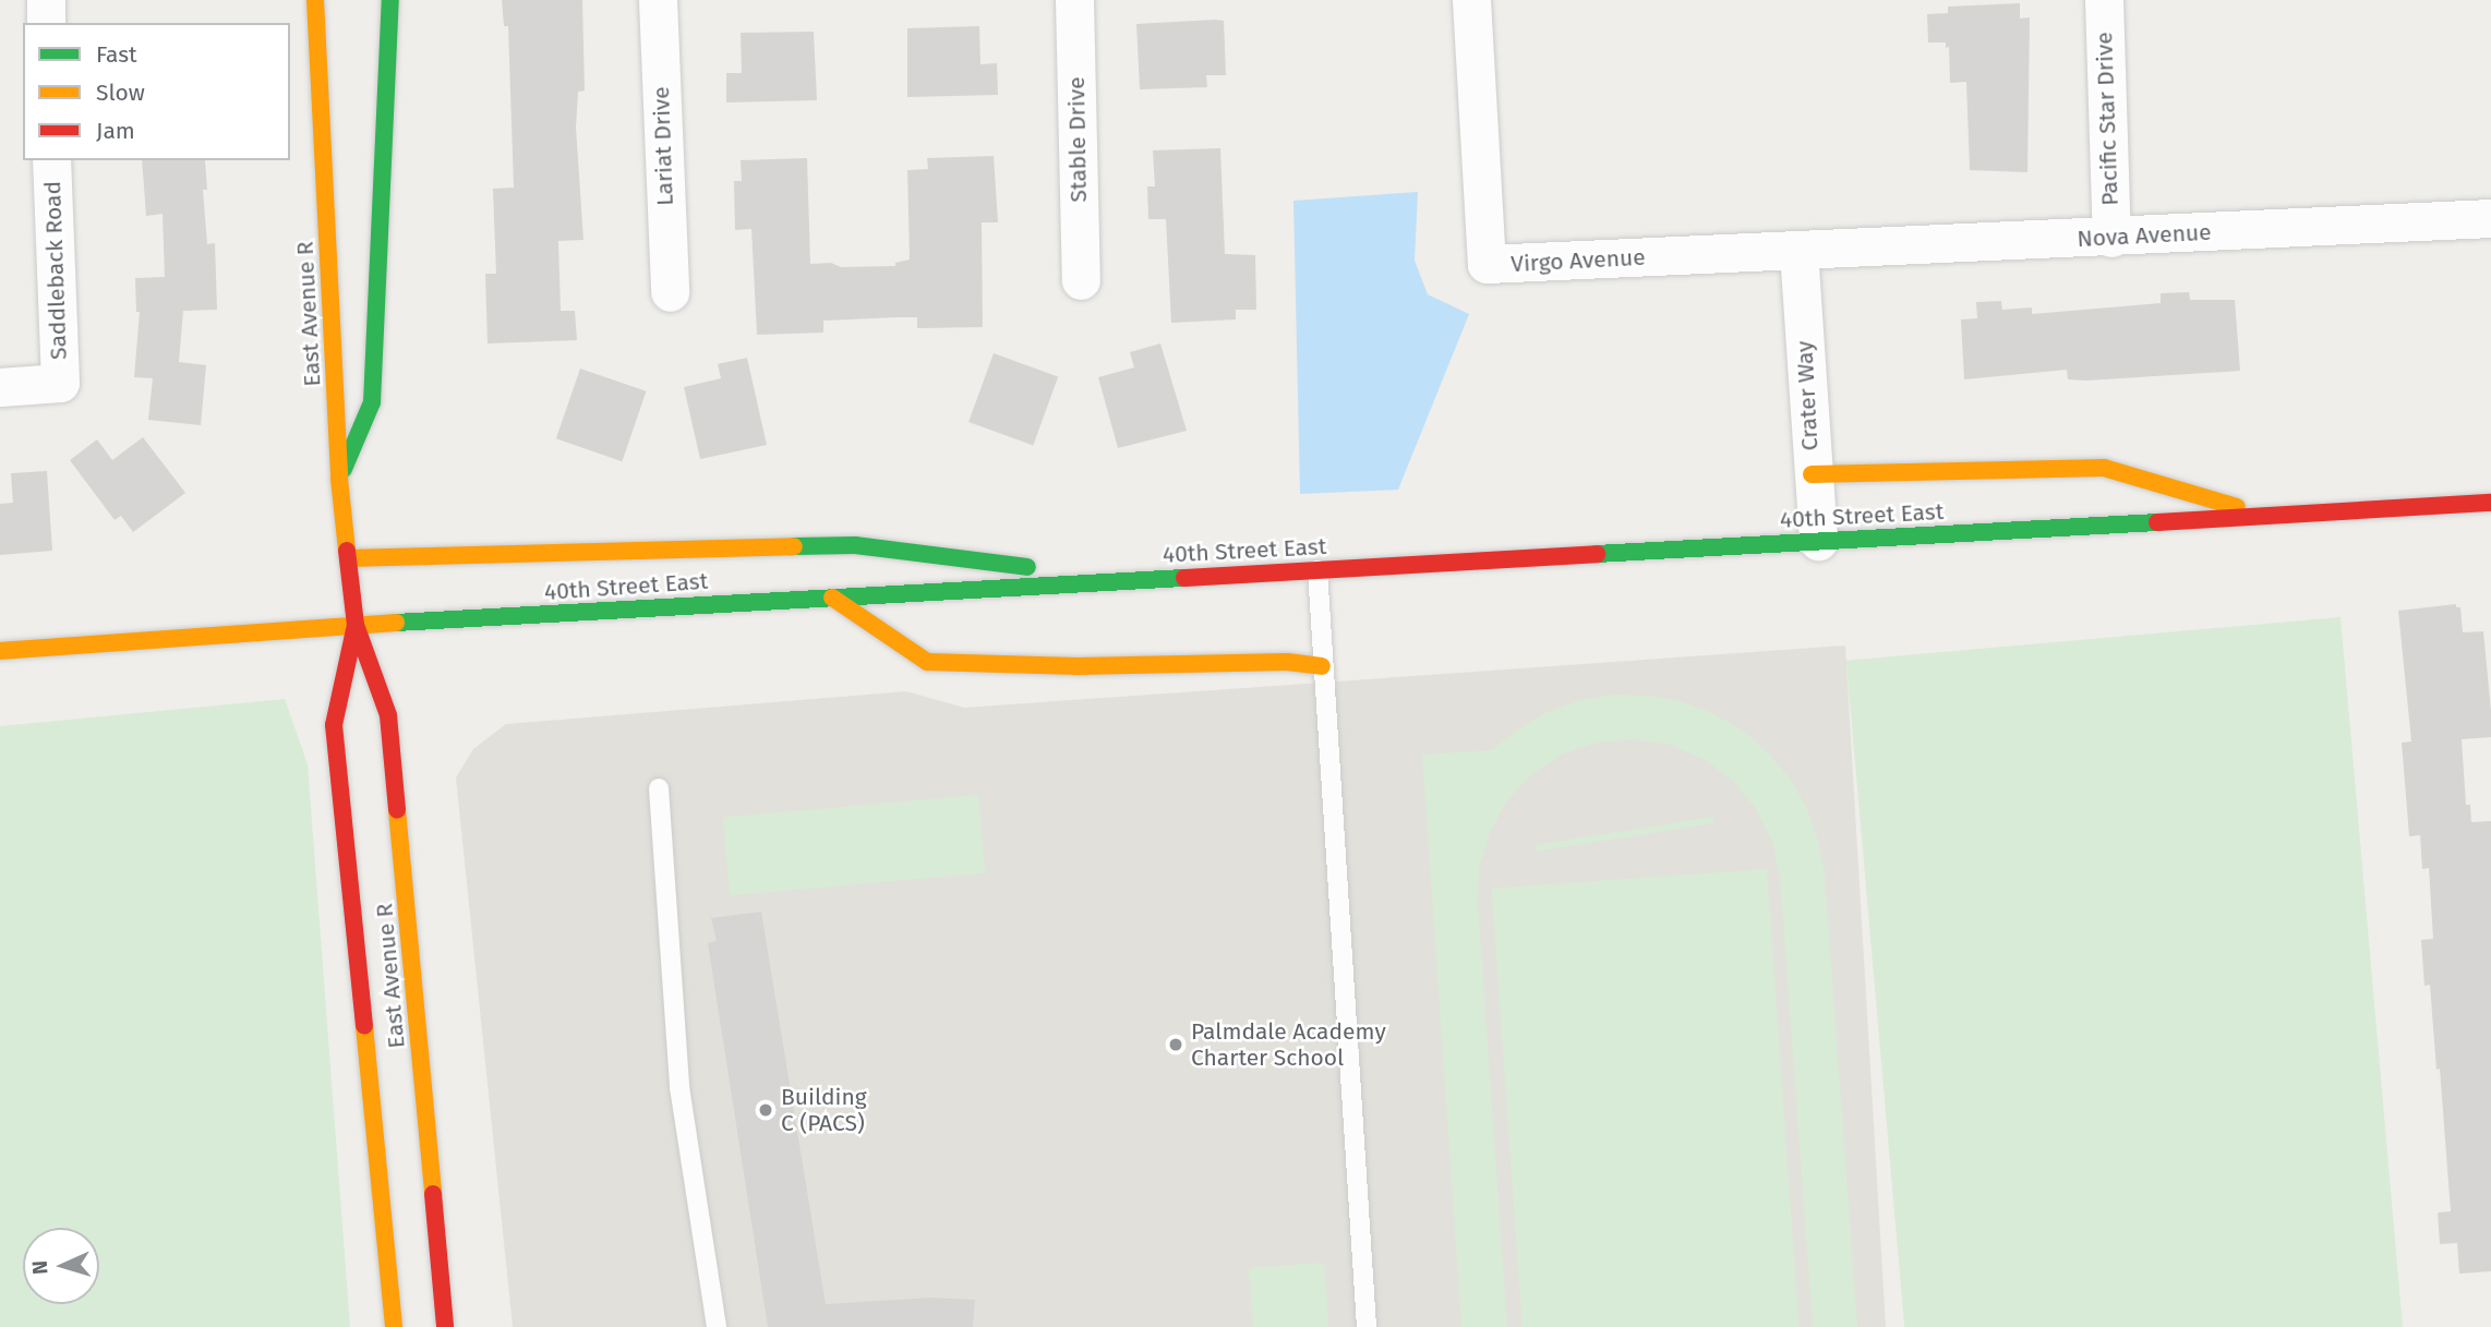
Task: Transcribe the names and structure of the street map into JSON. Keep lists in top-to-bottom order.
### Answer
{
  "streets": {
    "main road": ["East Avenue R", "40th Street East"],
    "street": [
      "Pacific Star Drive",
      "Stable Drive",
      "Lariat Drive",
      "Nova Avenue",
      "Virgo Avenue",
      "Saddleback Road",
      "Crater Way"
    ]
  },
  "crossings": [
    ["Pacific Star Drive", "Nova Avenue"],
    ["Nova Avenue", "Virgo Avenue"],
    ["Nova Avenue", "Crater Way"],
    ["Virgo Avenue", "Crater Way"],
    ["East Avenue R", "40th Street East"],
    ["Crater Way", "40th Street East"]
  ],
  "places": ["Palmdale Academy Charter School", "Building C (PACS)"],
  "legend": ["Fast", "Slow", "Jam"],
  "north": "left"
}
